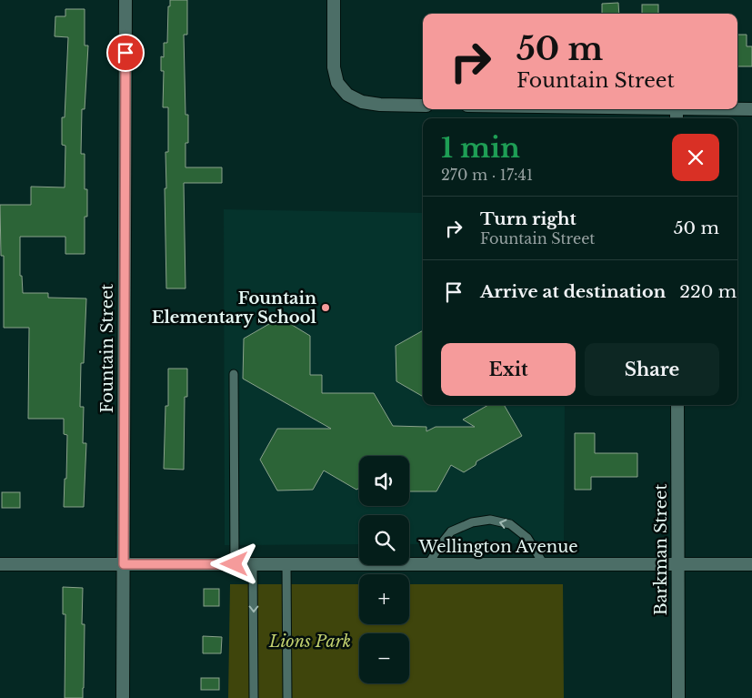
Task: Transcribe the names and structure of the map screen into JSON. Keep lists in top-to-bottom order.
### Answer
{
  "streets": {
    "street": ["Fountain Street", "Wellington Avenue", "Barkman Street"]
  },
  "crossings": [
    ["Fountain Street", "Wellington Avenue"],
    ["Wellington Avenue", "Barkman Street"]
  ],
  "parks": ["Lions Park"],
  "places": ["Fountain Elementary School"],
  "page": {
    "turn": ["50 m", "Fountain Street"],
    "heading": ["1 min", "270 m · 17:41"],
    "list": [
      {
        "name": "Turn right",
        "note": "Fountain Street",
        "value": "50 m"
      },
      {
        "name": "Arrive at destination",
        "value": "220 m"
      }
    ],
    "buttons": ["Exit", "Share"],
    "map_buttons": ["+", "−"]
  }
}
